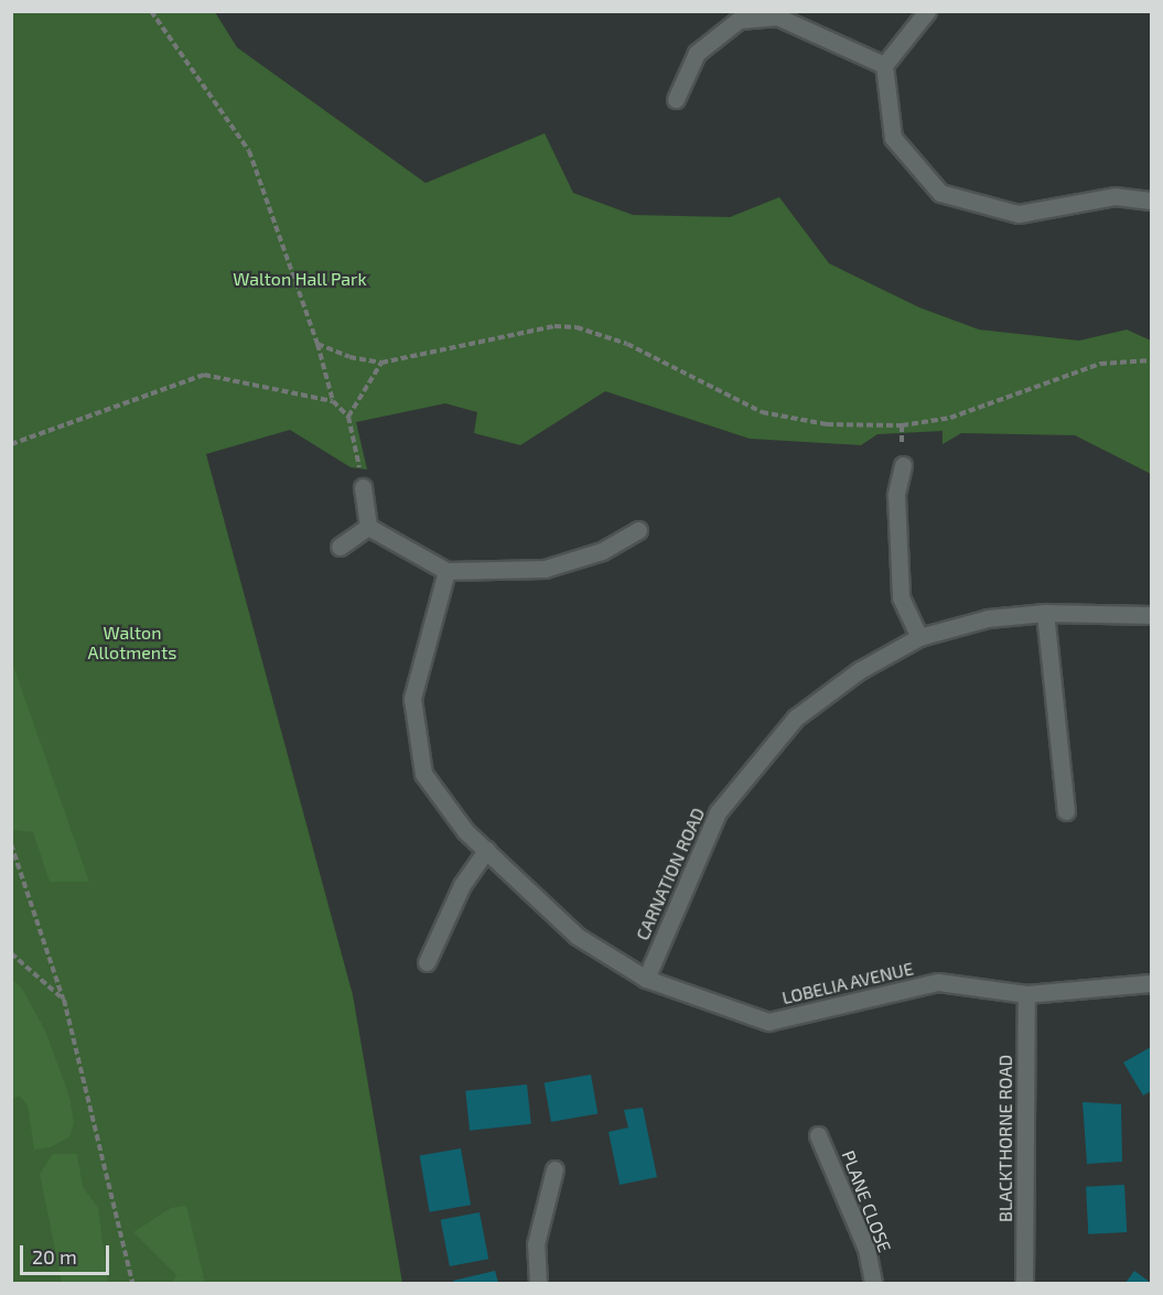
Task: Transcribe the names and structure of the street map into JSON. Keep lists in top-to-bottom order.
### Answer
{
  "streets": {
    "street": [
      "CARNATION ROAD",
      "LOBELIA AVENUE",
      "BLACKTHORNE ROAD",
      "PLANE CLOSE"
    ]
  },
  "crossings": [
    ["CARNATION ROAD", "LOBELIA AVENUE"],
    ["LOBELIA AVENUE", "BLACKTHORNE ROAD"]
  ],
  "parks": ["Walton Hall Park", "Walton Allotments"],
  "scale_bar": "20 m"
}
